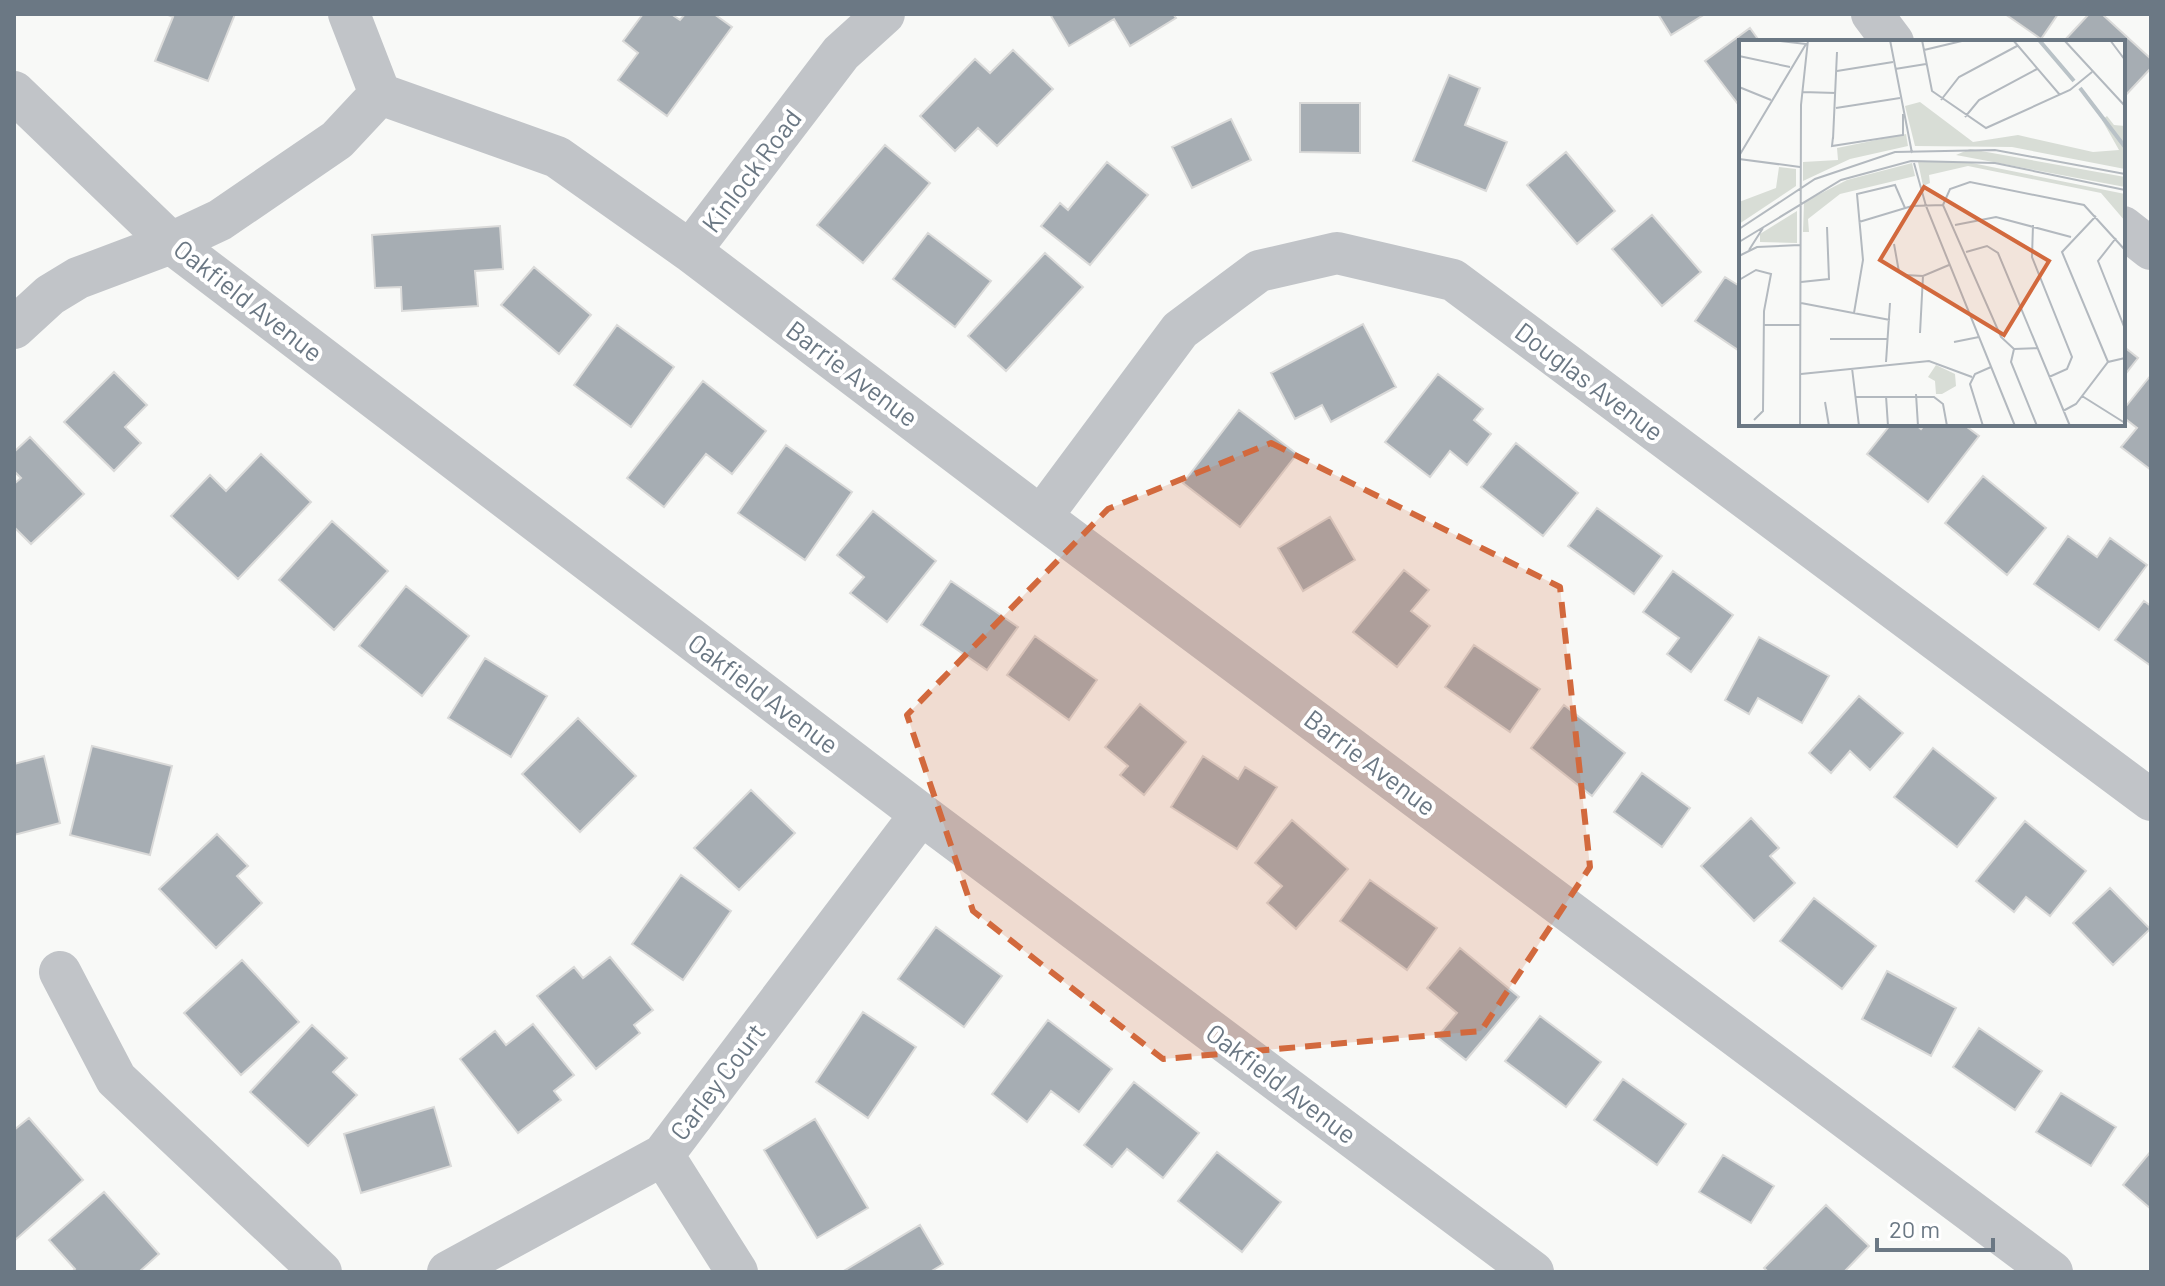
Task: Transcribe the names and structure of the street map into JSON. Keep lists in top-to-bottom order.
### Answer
{
  "streets": {
    "street": [
      "Kinlock Road",
      "Oakfield Avenue",
      "Barrie Avenue",
      "Douglas Avenue",
      "Carley Court"
    ]
  },
  "crossings": [
    ["Kinlock Road", "Barrie Avenue"],
    ["Oakfield Avenue", "Carley Court"],
    ["Barrie Avenue", "Douglas Avenue"]
  ],
  "scale_bar": "20 m"
}
